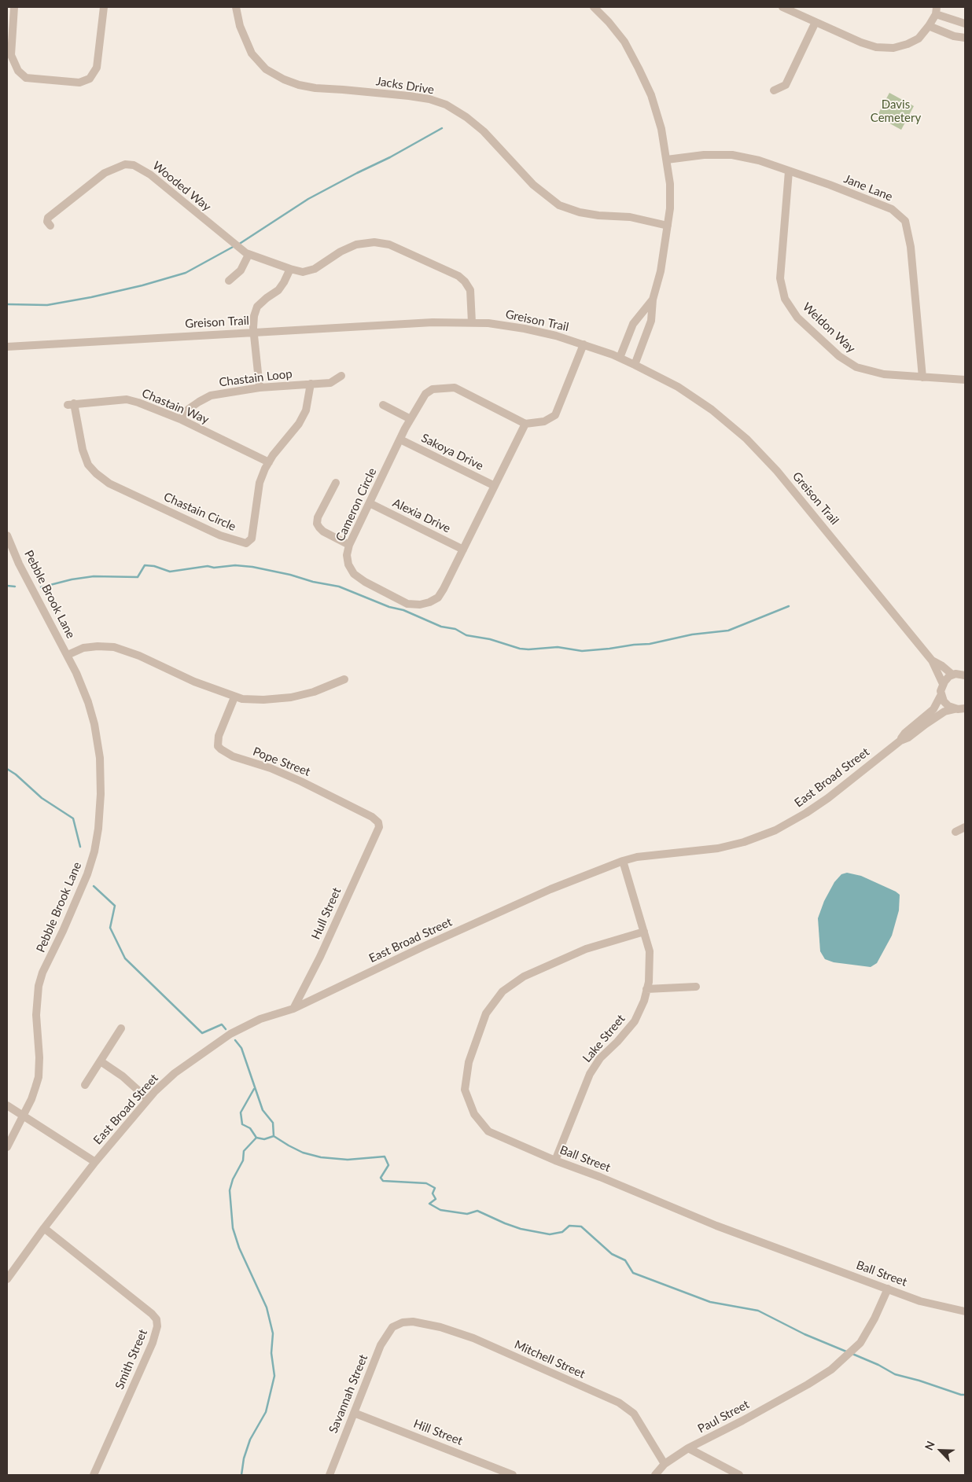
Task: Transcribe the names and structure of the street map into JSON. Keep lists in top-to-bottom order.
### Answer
{
  "streets": {
    "street": [
      "Jacks Drive",
      "Wooded Way",
      "Jane Lane",
      "Greison Trail",
      "Weldon Way",
      "Chastain Loop",
      "Chastain Way",
      "Sakoya Drive",
      "Cameron Circle",
      "Chastain Circle",
      "Alexia Drive",
      "Pebble Brook Lane",
      "Pope Street",
      "East Broad Street",
      "Hull Street",
      "Lake Street",
      "Ball Street",
      "Smith Street",
      "Mitchell Street",
      "Savannah Street",
      "Paul Street",
      "Hill Street"
    ]
  },
  "crossings": [
    ["Wooded Way", "Greison Trail"],
    ["Jane Lane", "Weldon Way"],
    ["Greison Trail", "East Broad Street"],
    ["Chastain Loop", "Chastain Way"],
    ["Chastain Loop", "Chastain Circle"],
    ["Chastain Way", "Chastain Circle"],
    ["Sakoya Drive", "Cameron Circle"],
    ["Cameron Circle", "Alexia Drive"],
    ["Pope Street", "Hull Street"],
    ["East Broad Street", "Hull Street"],
    ["East Broad Street", "Lake Street"],
    ["East Broad Street", "Smith Street"],
    ["Lake Street", "Ball Street"],
    ["Ball Street", "Paul Street"],
    ["Mitchell Street", "Savannah Street"],
    ["Mitchell Street", "Paul Street"],
    ["Savannah Street", "Hill Street"]
  ],
  "parks": ["Davis Cemetery"],
  "north": "top left"
}
